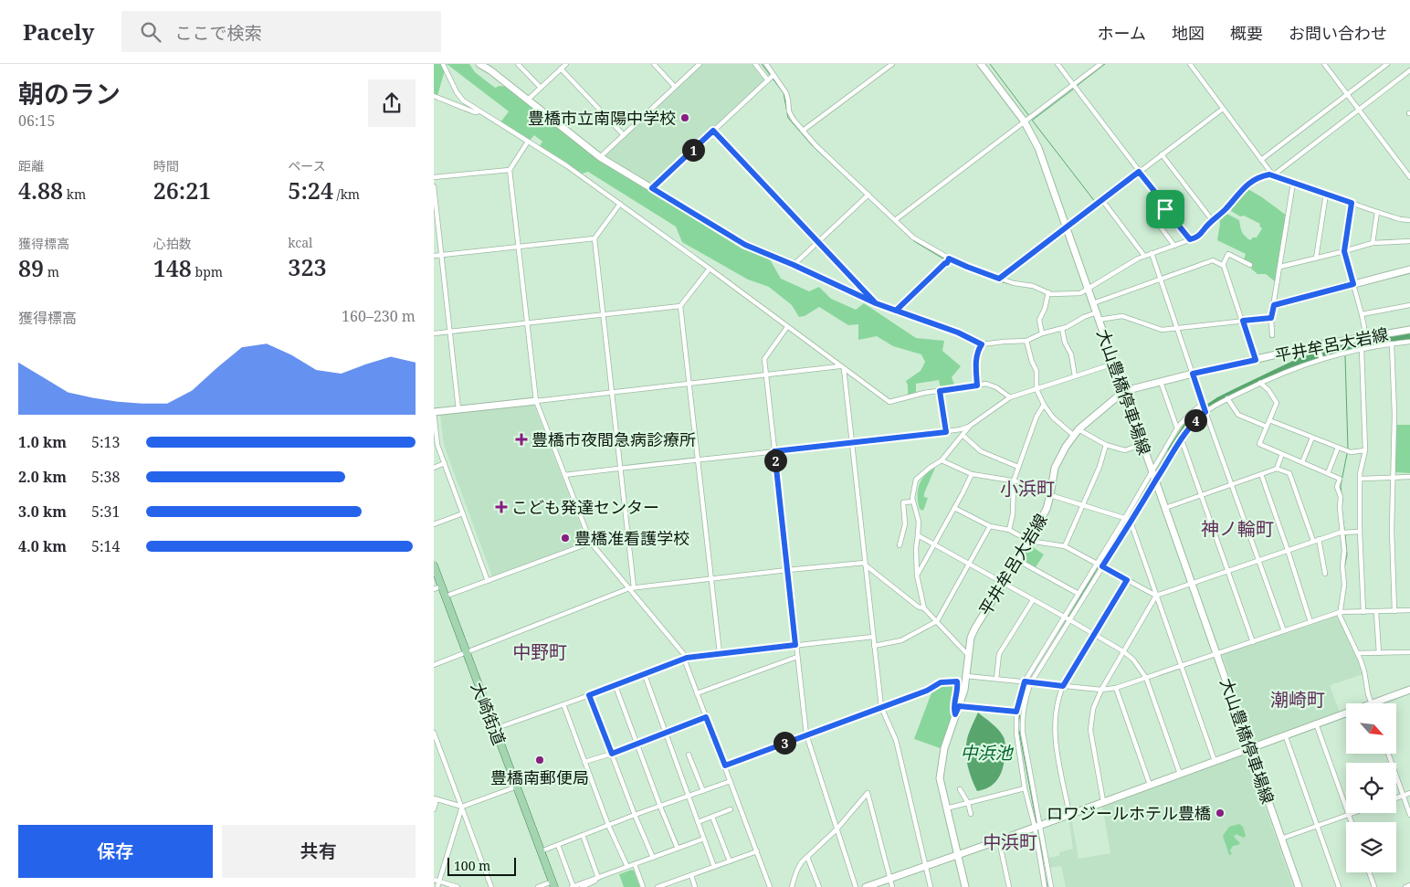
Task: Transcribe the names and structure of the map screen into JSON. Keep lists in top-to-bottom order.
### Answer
{
  "streets": {
    "main road": ["平井牟呂大岩線", "大山豊橋停車場線", "大崎街道"]
  },
  "crossings": [
    ["平井牟呂大岩線", "大山豊橋停車場線"]
  ],
  "districts": [
    "小浜町",
    "神ノ輪町",
    "中野町",
    "潮崎町",
    "中浜町"
  ],
  "water": ["中浜池"],
  "places": {
    "other": [
      "豊橋市立南陽中学校",
      "豊橋准看護学校",
      "豊橋南郵便局",
      "ロワジールホテル豊橋"
    ],
    "health": ["豊橋市夜間急病診療所", "こども発達センター"]
  },
  "scale_bar": "100 m",
  "north": "bottom right",
  "page": {
    "header": "Pacely",
    "search": "ここで検索",
    "nav": [
      "ホーム",
      "地図",
      "概要",
      "お問い合わせ"
    ],
    "heading": ["朝のラン", "06:15"],
    "pins": [
      "1",
      "4",
      "2",
      "3"
    ],
    "stats": [
      ["距離", "4.88 km"],
      ["時間", "26:21"],
      ["ペース", "5:24 /km"],
      ["獲得標高", "89 m"],
      ["心拍数", "148 bpm"],
      ["kcal", "323"]
    ],
    "chart": ["獲得標高", "160–230 m"],
    "list": [
      {
        "name": "1.0 km",
        "note": "5:13"
      },
      {
        "name": "2.0 km",
        "note": "5:38"
      },
      {
        "name": "3.0 km",
        "note": "5:31"
      },
      {
        "name": "4.0 km",
        "note": "5:14"
      }
    ],
    "buttons": ["保存", "共有"],
    "scale": "100 m"
  }
}
